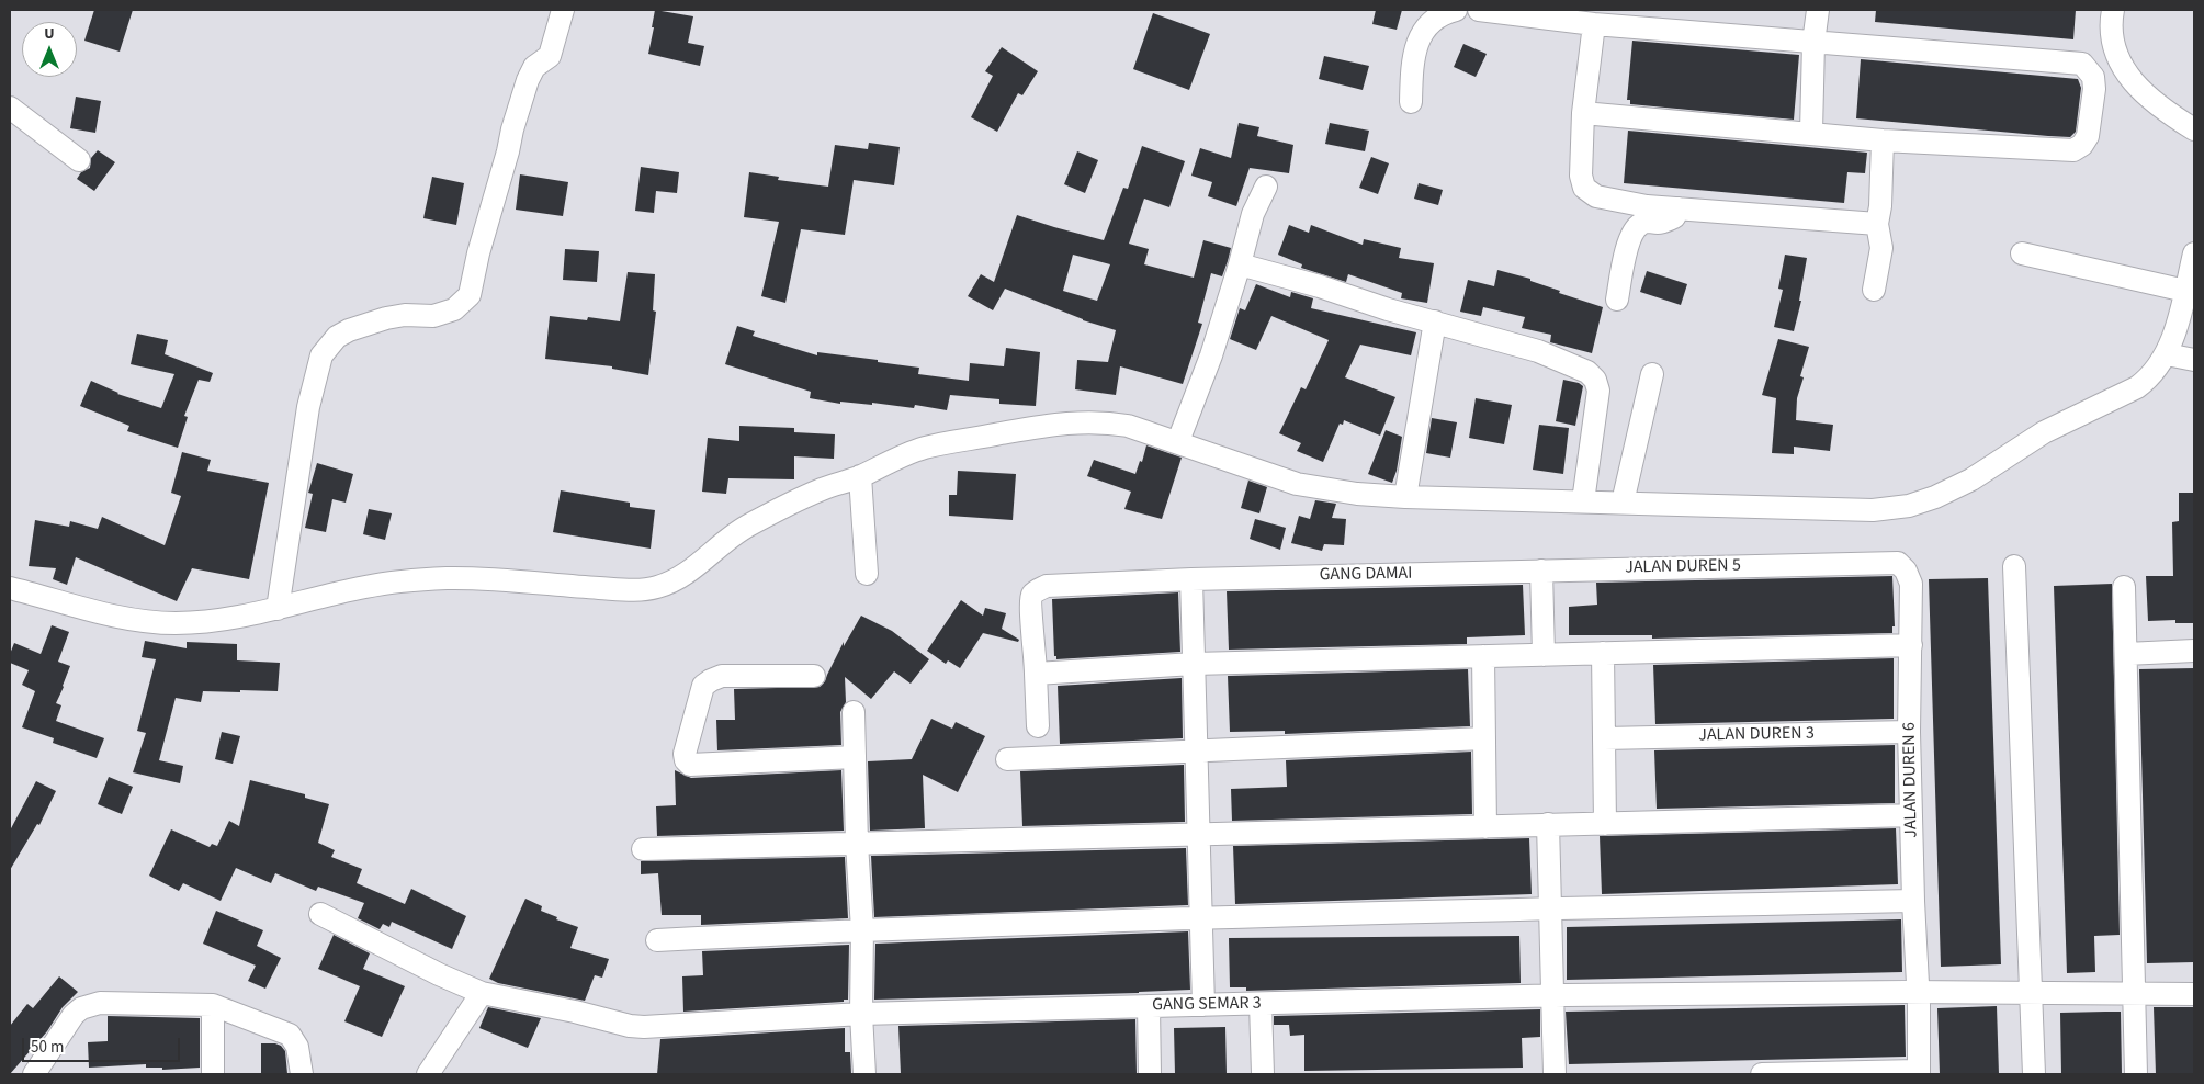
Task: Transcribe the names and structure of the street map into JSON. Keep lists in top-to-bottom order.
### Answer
{
  "streets": {
    "street": [
      "JALAN DUREN 5",
      "GANG DAMAI",
      "JALAN DUREN 3",
      "JALAN DUREN 6",
      "GANG SEMAR 3"
    ]
  },
  "crossings": [
    ["JALAN DUREN 5", "GANG DAMAI"],
    ["JALAN DUREN 5", "JALAN DUREN 6"],
    ["JALAN DUREN 3", "JALAN DUREN 6"],
    ["JALAN DUREN 6", "GANG SEMAR 3"]
  ],
  "scale_bar": "50 m",
  "north": "top"
}
